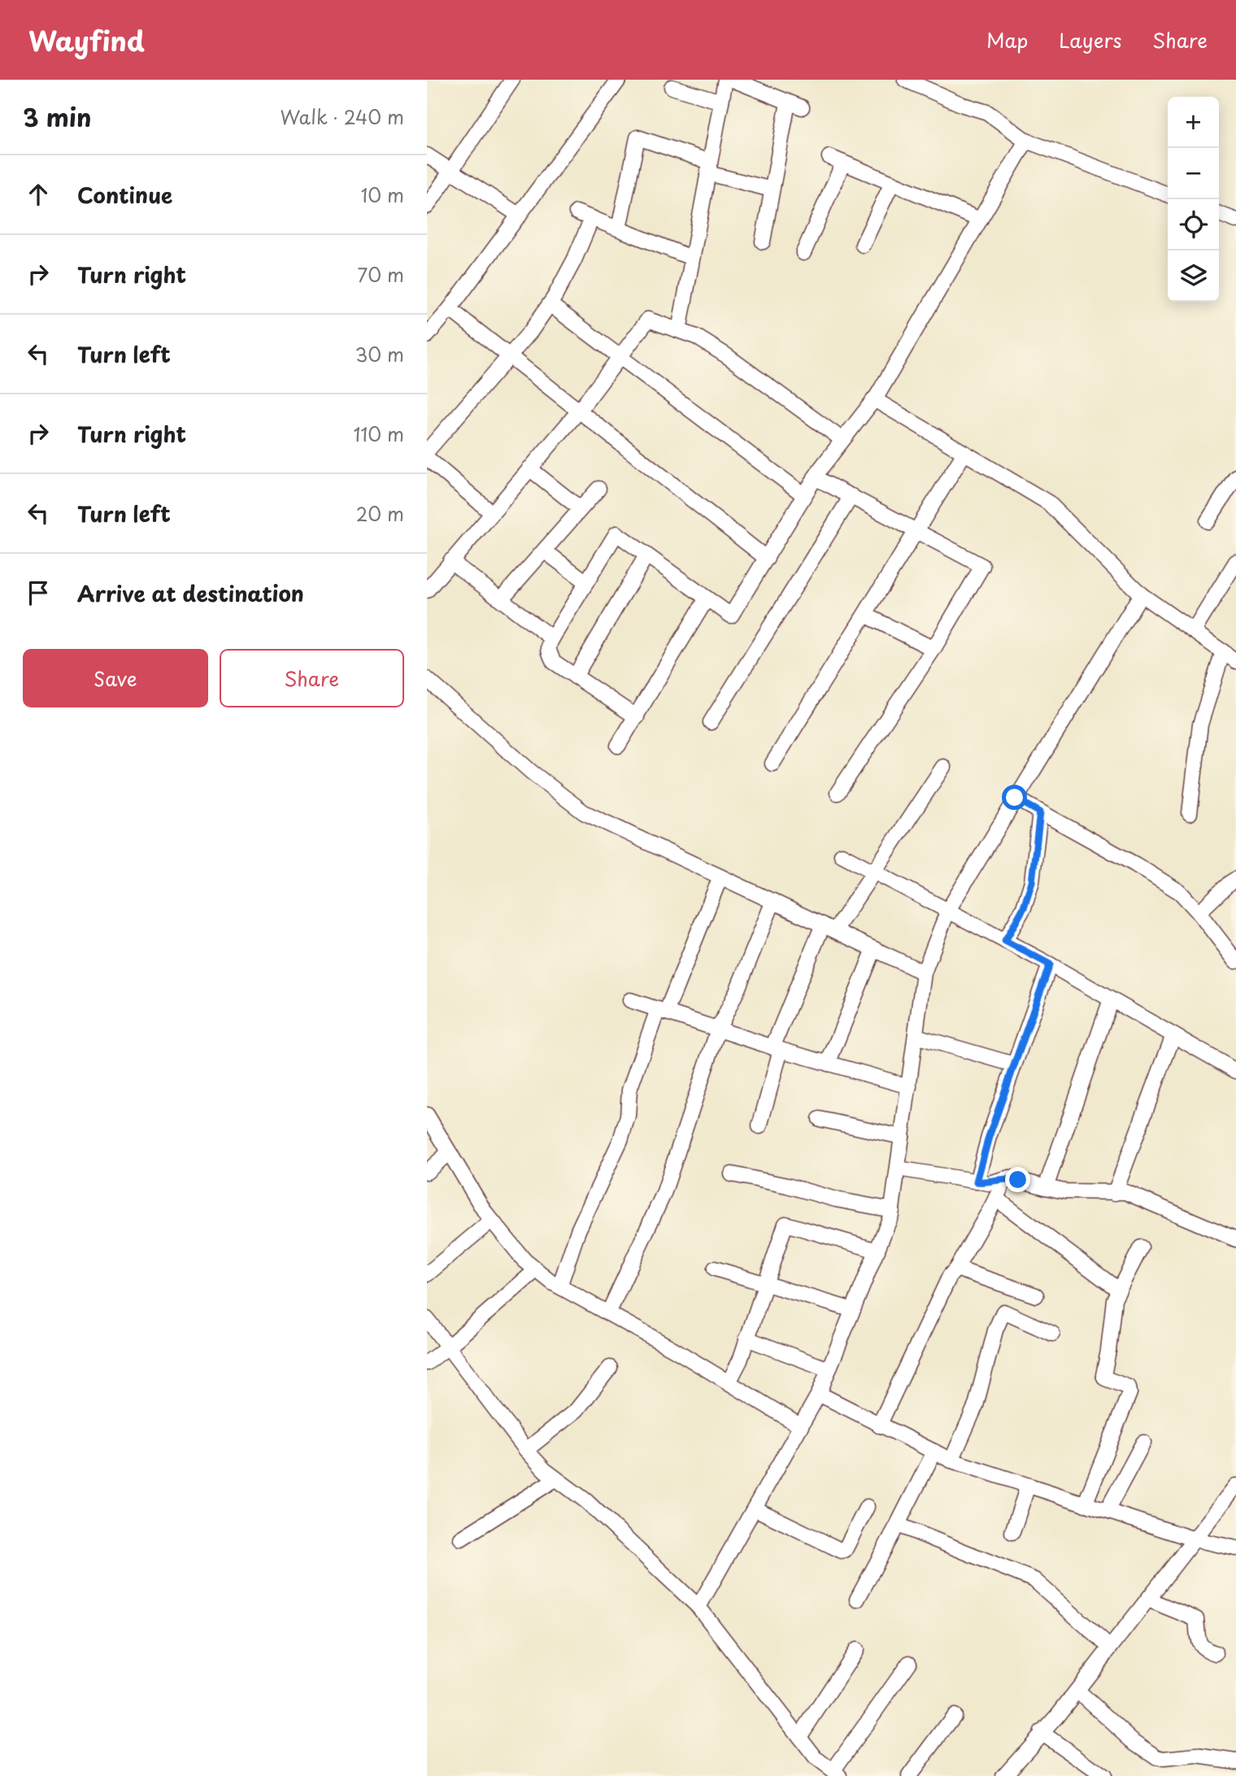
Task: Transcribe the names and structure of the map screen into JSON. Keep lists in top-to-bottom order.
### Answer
{
  "page": {
    "header": "Wayfind",
    "nav": ["Map", "Layers", "Share"],
    "heading": ["3 min", "Walk · 240 m"],
    "map_buttons": ["+", "−"],
    "list": [
      ["Continue", "10 m"],
      ["Turn right", "70 m"],
      ["Turn left", "30 m"],
      ["Turn right", "110 m"],
      ["Turn left", "20 m"],
      "Arrive at destination"
    ],
    "buttons": ["Save", "Share"]
  }
}
